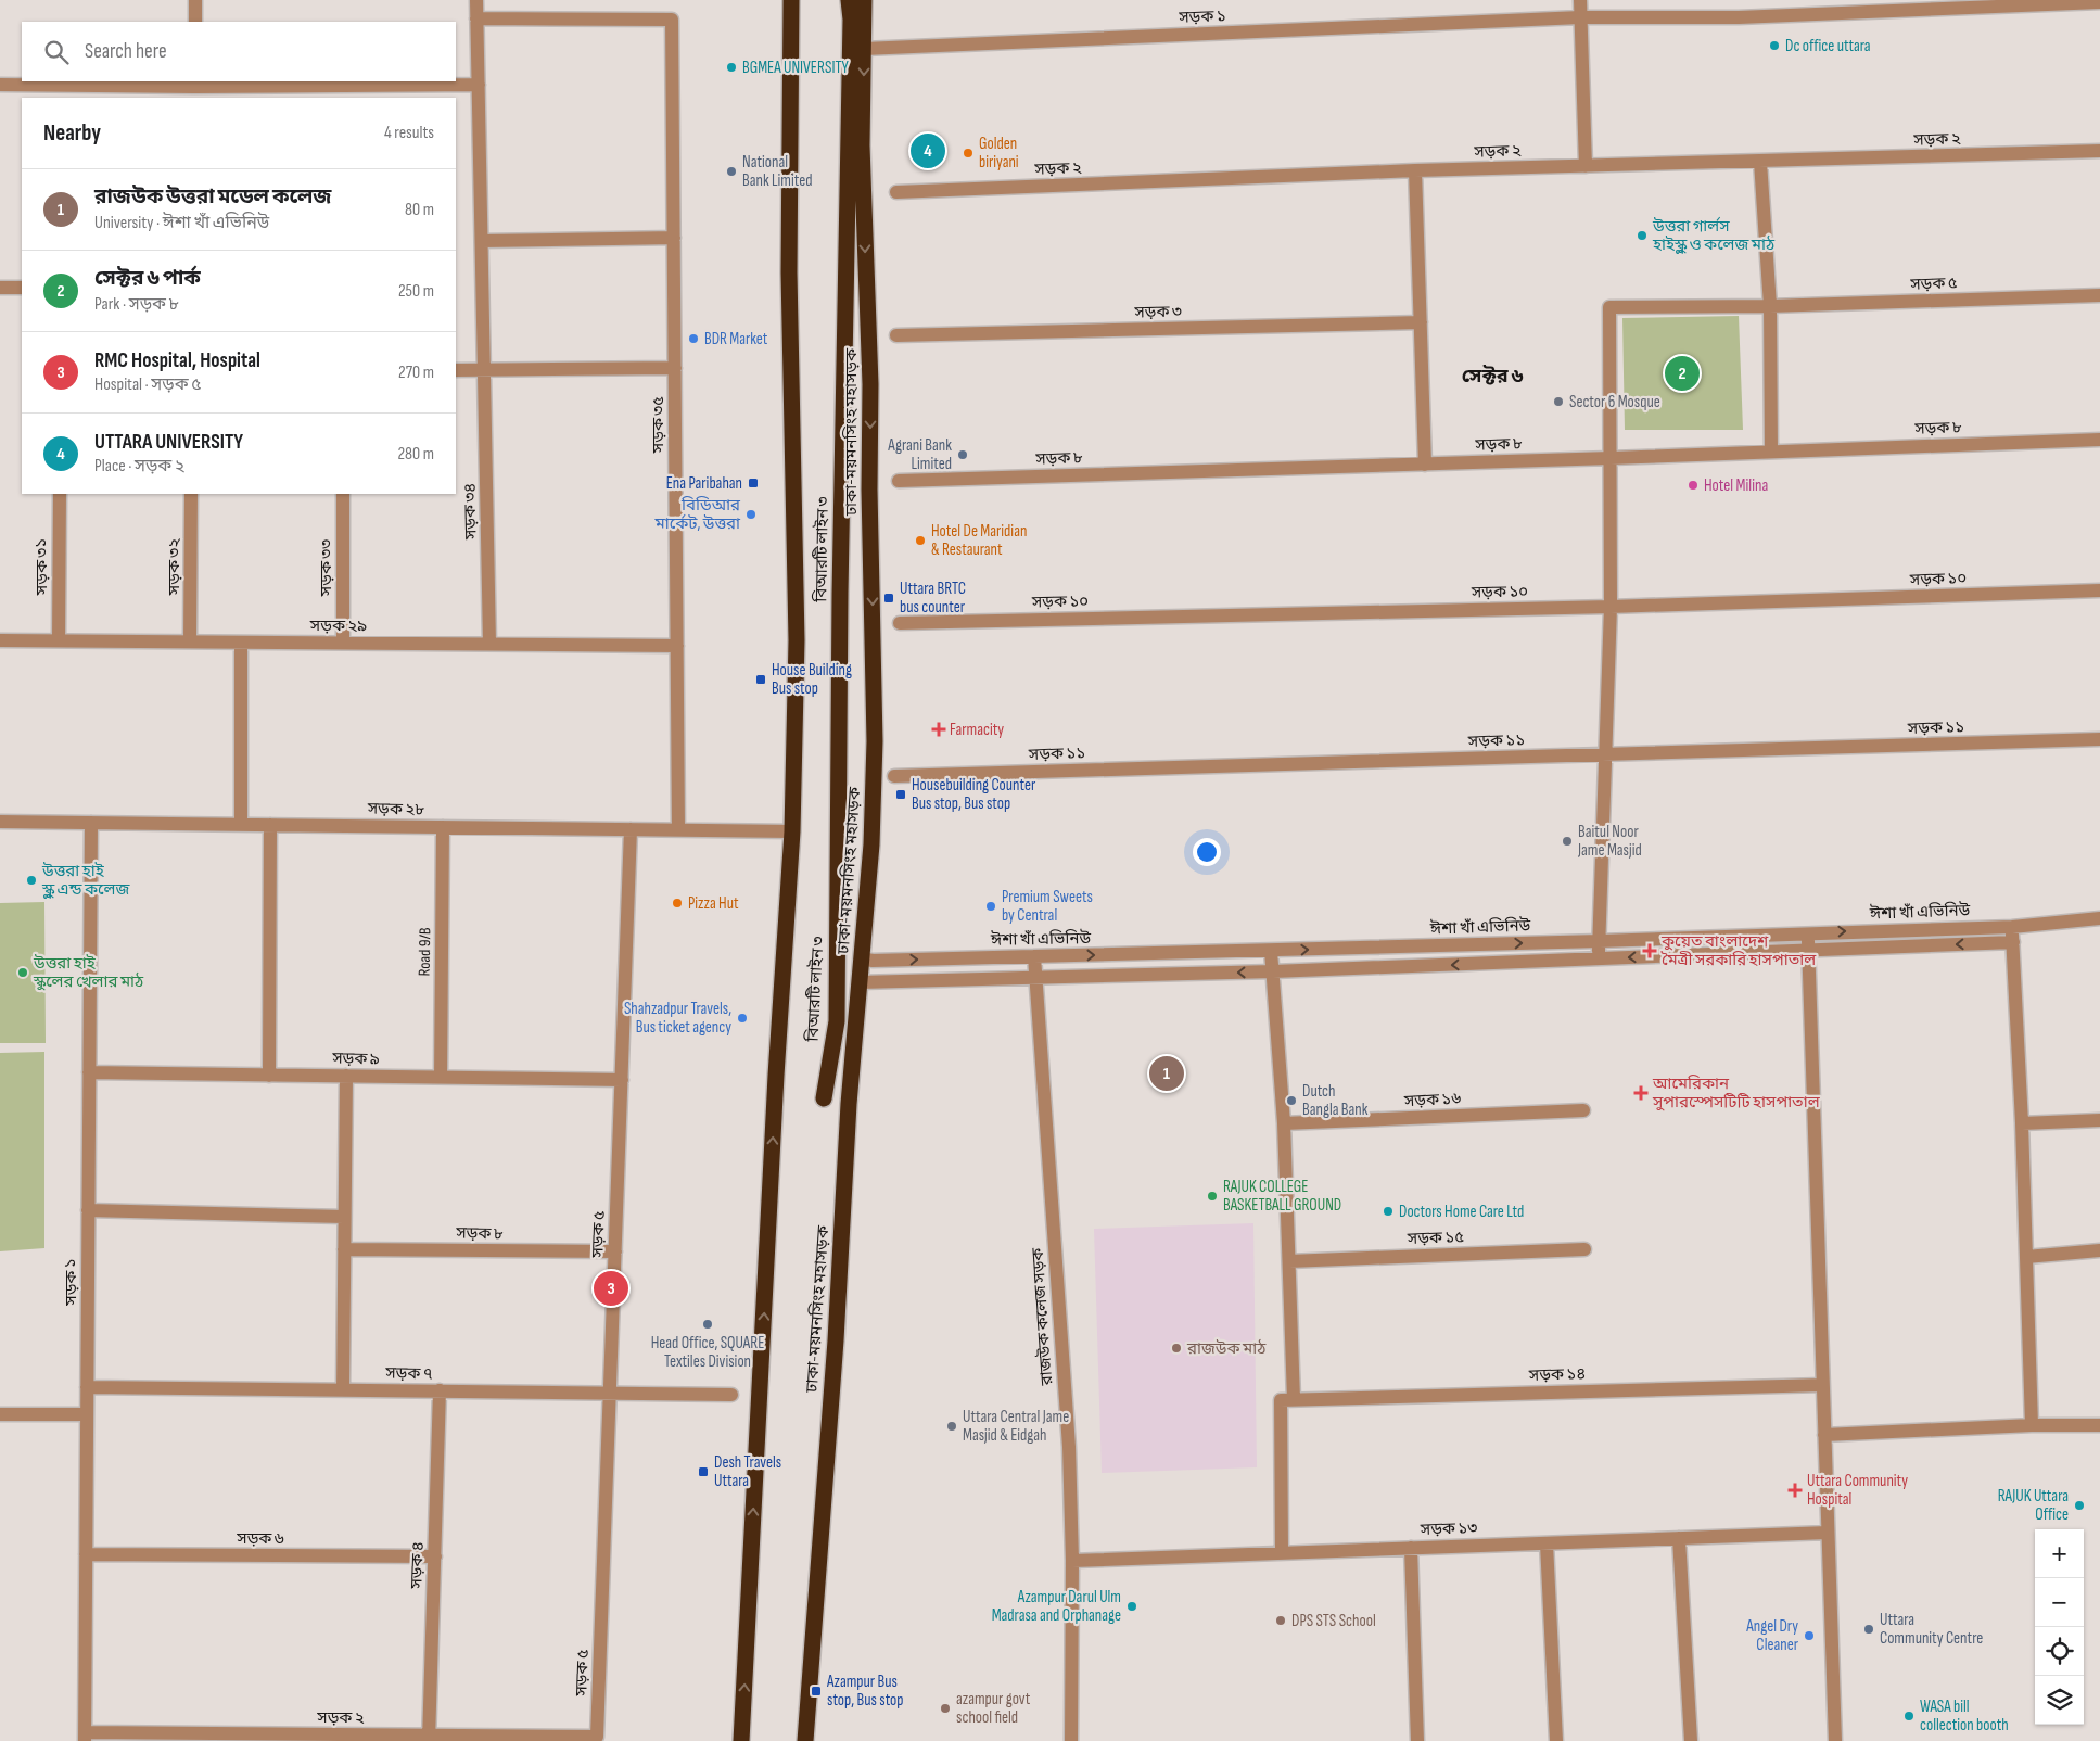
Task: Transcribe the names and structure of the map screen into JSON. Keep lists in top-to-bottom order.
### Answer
{
  "streets": {
    "highway": ["ঢাকা-ময়মনসিংহ মহাসড়ক", "বিআরটি লাইন ৩"],
    "street": [
      "সড়ক ১",
      "সড়ক ২",
      "সড়ক ৫",
      "সড়ক ৩",
      "সড়ক ৩৫",
      "সড়ক ৮",
      "সড়ক ৩৪",
      "সড়ক ৩১",
      "সড়ক ৩২",
      "সড়ক ৩৩",
      "সড়ক ১০",
      "সড়ক ২৯",
      "সড়ক ১১",
      "সড়ক ২৮",
      "ঈশা খাঁ এভিনিউ",
      "Road 9/B",
      "সড়ক ৯",
      "সড়ক ১৬",
      "সড়ক ১৫",
      "রাজউক কলেজ সড়ক",
      "সড়ক ৭",
      "সড়ক ১৪",
      "সড়ক ১৩",
      "সড়ক ৬",
      "সড়ক ৪"
    ]
  },
  "crossings": [
    ["সড়ক ১", "সড়ক ২"],
    ["সড়ক ১", "ঢাকা-ময়মনসিংহ মহাসড়ক"],
    ["সড়ক ১", "সড়ক ২৮"],
    ["সড়ক ১", "সড়ক ৯"],
    ["সড়ক ১", "সড়ক ৭"],
    ["সড়ক ১", "সড়ক ৬"],
    ["সড়ক ২", "সড়ক ৫"],
    ["সড়ক ২", "সড়ক ৪"],
    ["সড়ক ৫", "সড়ক ৮"],
    ["সড়ক ৫", "সড়ক ২৮"],
    ["সড়ক ৫", "সড়ক ৯"],
    ["সড়ক ৫", "সড়ক ৭"],
    ["সড়ক ৩৫", "সড়ক ৩৪"],
    ["সড়ক ৩৫", "সড়ক ২৯"],
    ["সড়ক ৩৫", "সড়ক ২৮"],
    ["ঢাকা-ময়মনসিংহ মহাসড়ক", "ঈশা খাঁ এভিনিউ"],
    ["সড়ক ৩৪", "সড়ক ২৯"],
    ["সড়ক ৩১", "সড়ক ২৯"],
    ["সড়ক ৩২", "সড়ক ২৯"],
    ["সড়ক ৩৩", "সড়ক ২৯"],
    ["সড়ক ২৮", "Road 9/B"],
    ["ঈশা খাঁ এভিনিউ", "রাজউক কলেজ সড়ক"],
    ["Road 9/B", "সড়ক ৯"],
    ["রাজউক কলেজ সড়ক", "সড়ক ১৩"],
    ["সড়ক ৭", "সড়ক ৪"],
    ["সড়ক ৬", "সড়ক ৪"]
  ],
  "districts": ["সেক্টর ৬"],
  "places": {
    "other": [
      "Dc office uttara",
      "BGMEA UNIVERSITY",
      "Golden biriyani",
      "National Bank Limited",
      "উত্তরা গার্লস হাইস্কুল ও কলেজ মাঠ",
      "BDR Market",
      "Sector 6 Mosque",
      "Agrani Bank Limited",
      "Hotel Milina",
      "বিডিআর মার্কেট, উত্তরা",
      "Hotel De Maridian & Restaurant",
      "Baitul Noor Jame Masjid",
      "উত্তরা হাই স্কুল এন্ড কলেজ",
      "Pizza Hut",
      "Premium Sweets by Central",
      "উত্তরা হাই স্কুলের খেলার মাঠ",
      "Shahzadpur Travels, Bus ticket agency",
      "Dutch Bangla Bank",
      "RAJUK COLLEGE BASKETBALL GROUND",
      "Doctors Home Care Ltd",
      "Head Office, SQUARE Textiles Division",
      "রাজউক মাঠ",
      "Uttara Central Jame Masjid & Eidgah",
      "RAJUK Uttara Office",
      "Azampur Darul Ulm Madrasa and Orphanage",
      "DPS STS School",
      "Uttara Community Centre",
      "Angel Dry Cleaner",
      "azampur govt school field",
      "WASA bill collection booth"
    ],
    "transit": [
      "Ena Paribahan",
      "Uttara BRTC bus counter",
      "House Building Bus stop",
      "Housebuilding Counter Bus stop, Bus stop",
      "Desh Travels Uttara",
      "Azampur Bus stop, Bus stop"
    ],
    "health": [
      "Farmacity",
      "কুয়েত বাংলাদেশ মৈত্রী সরকারি হাসপাতাল",
      "আমেরিকান সুপারস্পেসটিটি হাসপাতাল",
      "Uttara Community Hospital"
    ]
  },
  "page": {
    "search": "Search here",
    "heading": ["Nearby", "4 results"],
    "pins": [
      "4",
      "2",
      "1",
      "3"
    ],
    "list": [
      {
        "mark": "1",
        "name": "রাজউক উত্তরা মডেল কলেজ",
        "note": "University · ঈশা খাঁ এভিনিউ",
        "value": "80 m"
      },
      {
        "mark": "2",
        "name": "সেক্টর ৬ পার্ক",
        "note": "Park · সড়ক ৮",
        "value": "250 m"
      },
      {
        "mark": "3",
        "name": "RMC Hospital, Hospital",
        "note": "Hospital · সড়ক ৫",
        "value": "270 m"
      },
      {
        "mark": "4",
        "name": "UTTARA UNIVERSITY",
        "note": "Place · সড়ক ২",
        "value": "280 m"
      }
    ],
    "map_buttons": ["+", "−"]
  }
}
